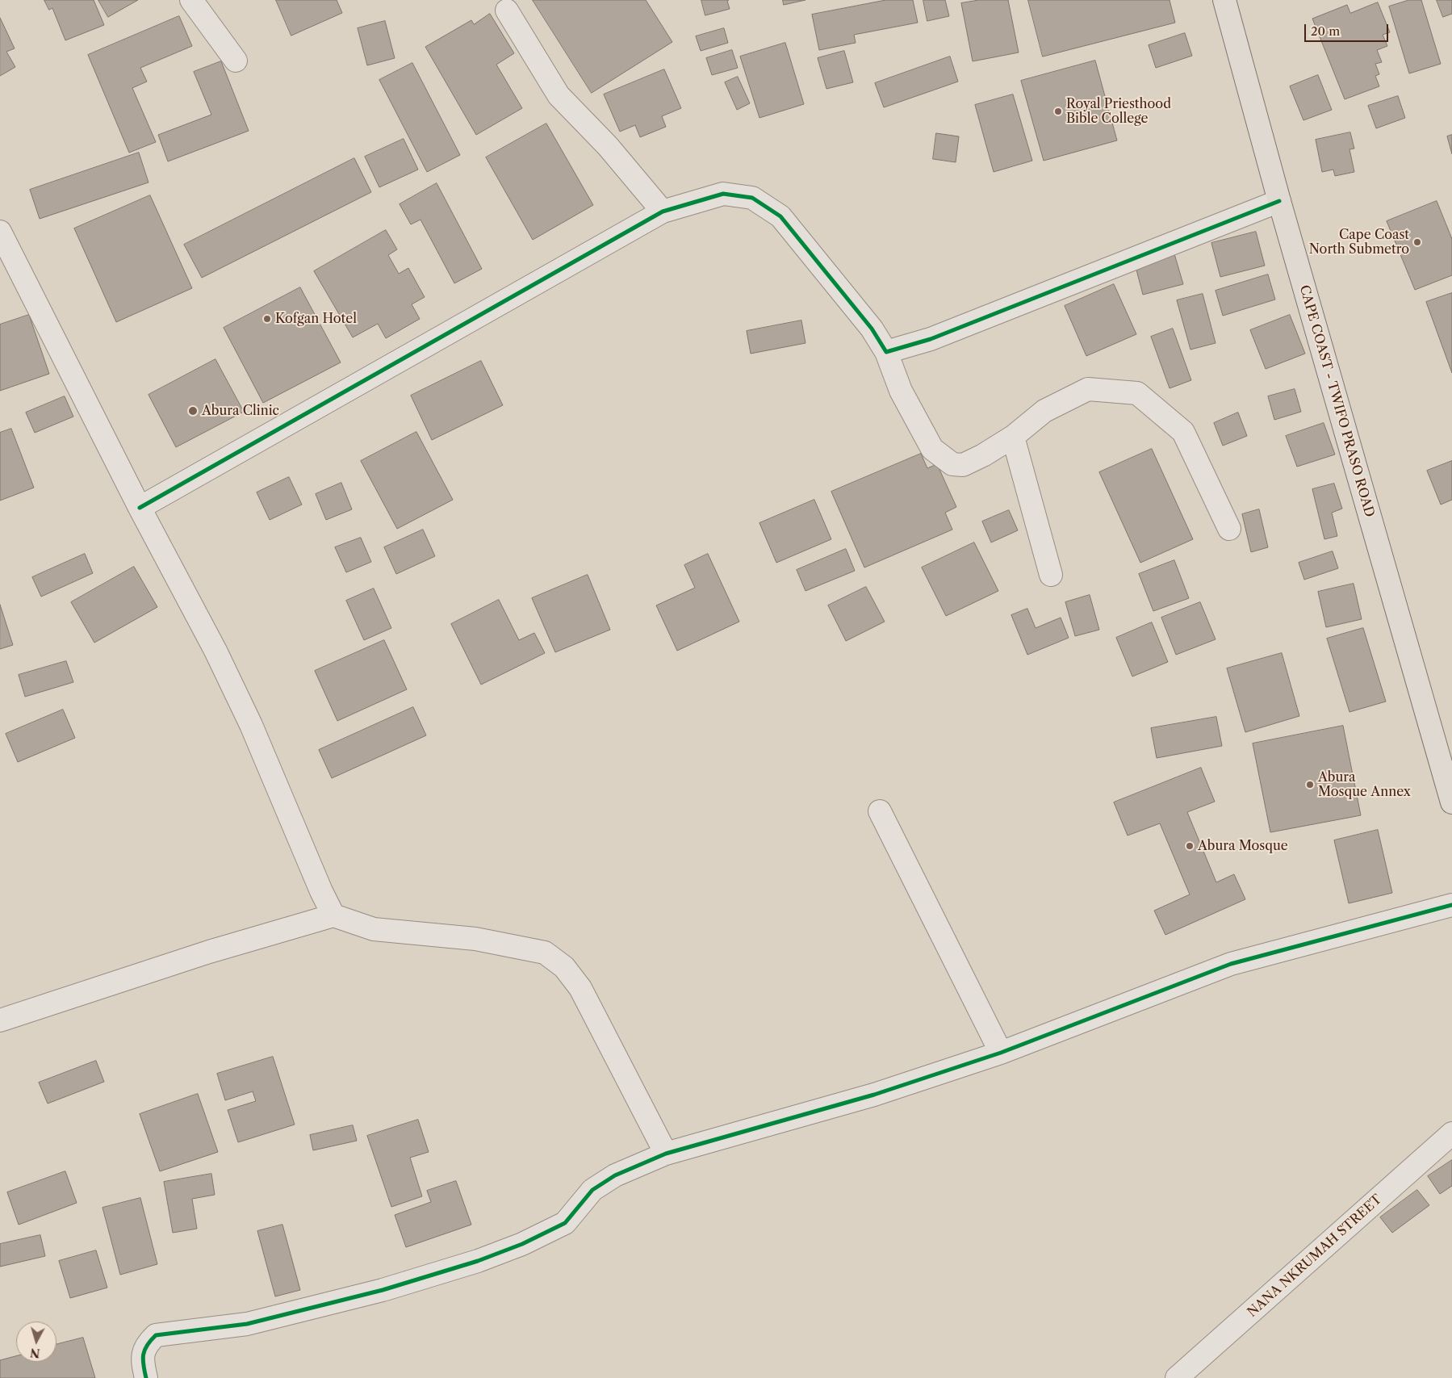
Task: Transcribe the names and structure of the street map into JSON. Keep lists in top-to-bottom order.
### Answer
{
  "streets": {
    "main road": ["CAPE COAST - TWIFO PRASO ROAD"],
    "street": ["NANA NKRUMAH STREET"]
  },
  "places": [
    "Royal Priesthood Bible College",
    "Cape Coast North Submetro",
    "Kofgan Hotel",
    "Abura Clinic",
    "Abura Mosque Annex",
    "Abura Mosque"
  ],
  "scale_bar": "20 m",
  "north": "bottom"
}
